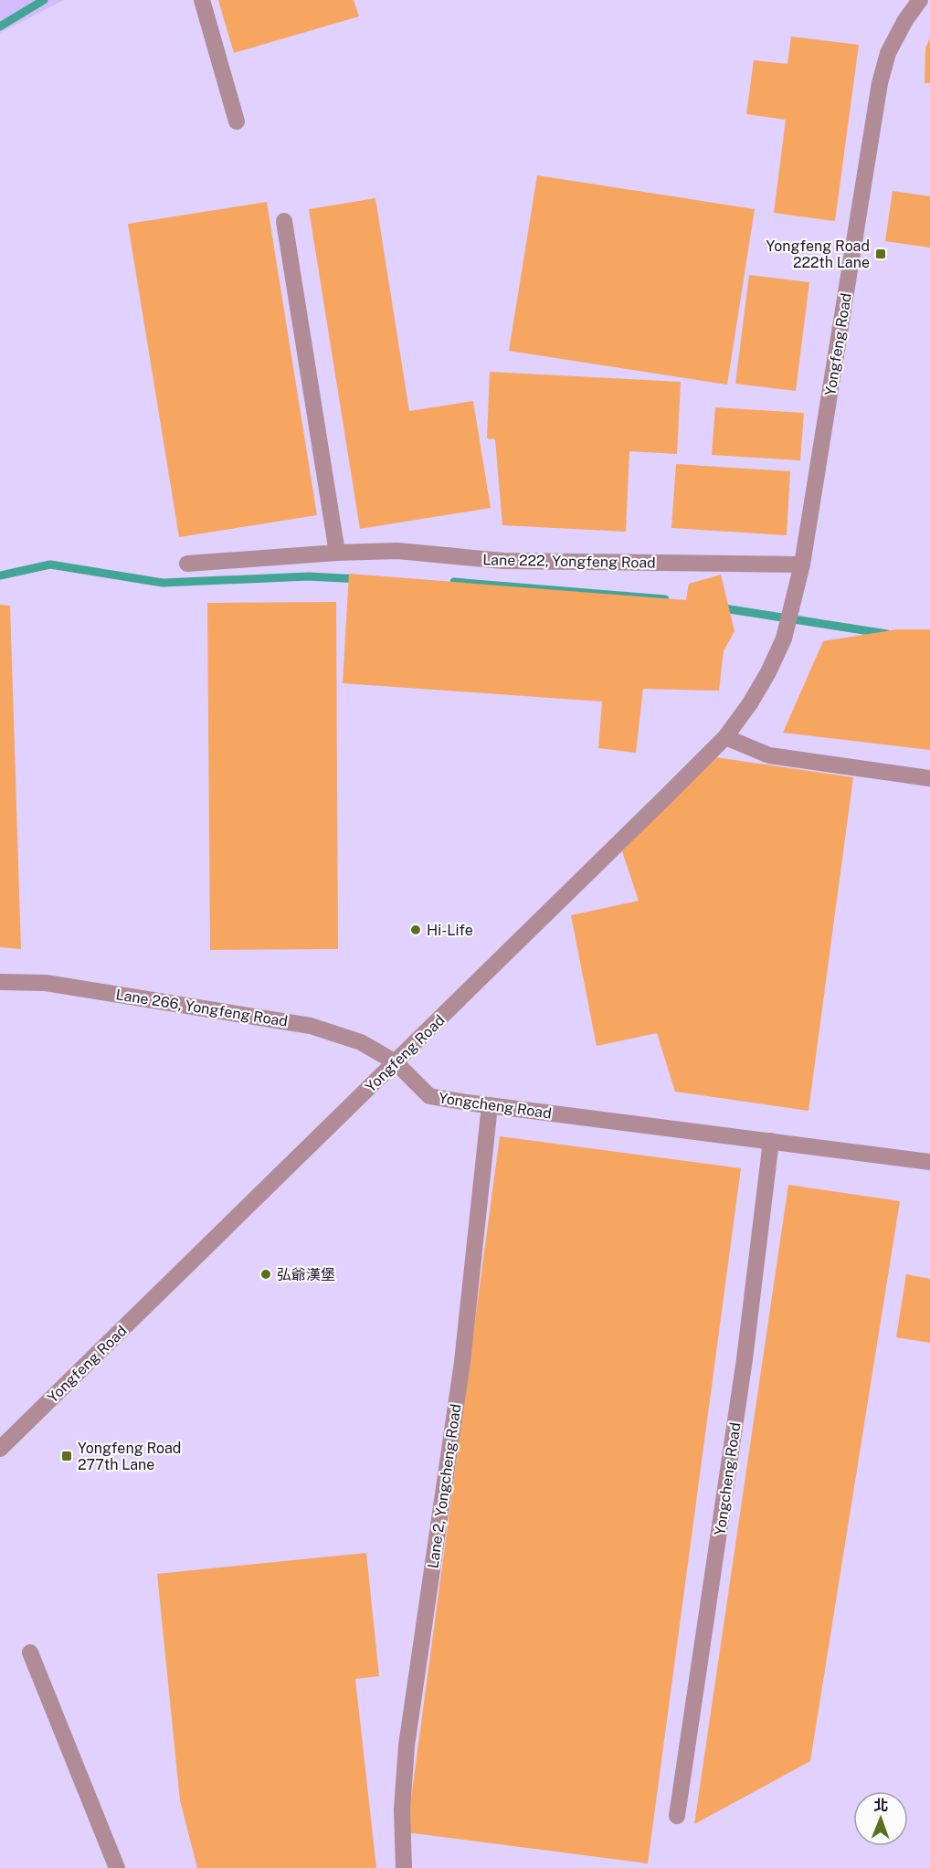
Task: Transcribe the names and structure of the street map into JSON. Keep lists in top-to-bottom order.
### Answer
{
  "streets": {
    "street": [
      "Yongfeng Road",
      "Lane 222, Yongfeng Road",
      "Lane 266, Yongfeng Road",
      "Yongcheng Road",
      "Lane 2, Yongcheng Road"
    ]
  },
  "crossings": [
    ["Yongfeng Road", "Lane 222, Yongfeng Road"],
    ["Yongfeng Road", "Lane 266, Yongfeng Road"],
    ["Yongfeng Road", "Yongcheng Road"],
    ["Lane 266, Yongfeng Road", "Yongcheng Road"],
    ["Yongcheng Road", "Lane 2, Yongcheng Road"]
  ],
  "places": {
    "transit": ["Yongfeng Road 222th Lane", "Yongfeng Road 277th Lane"],
    "other": ["Hi-Life", "弘爺漢堡"]
  },
  "north": "top"
}
